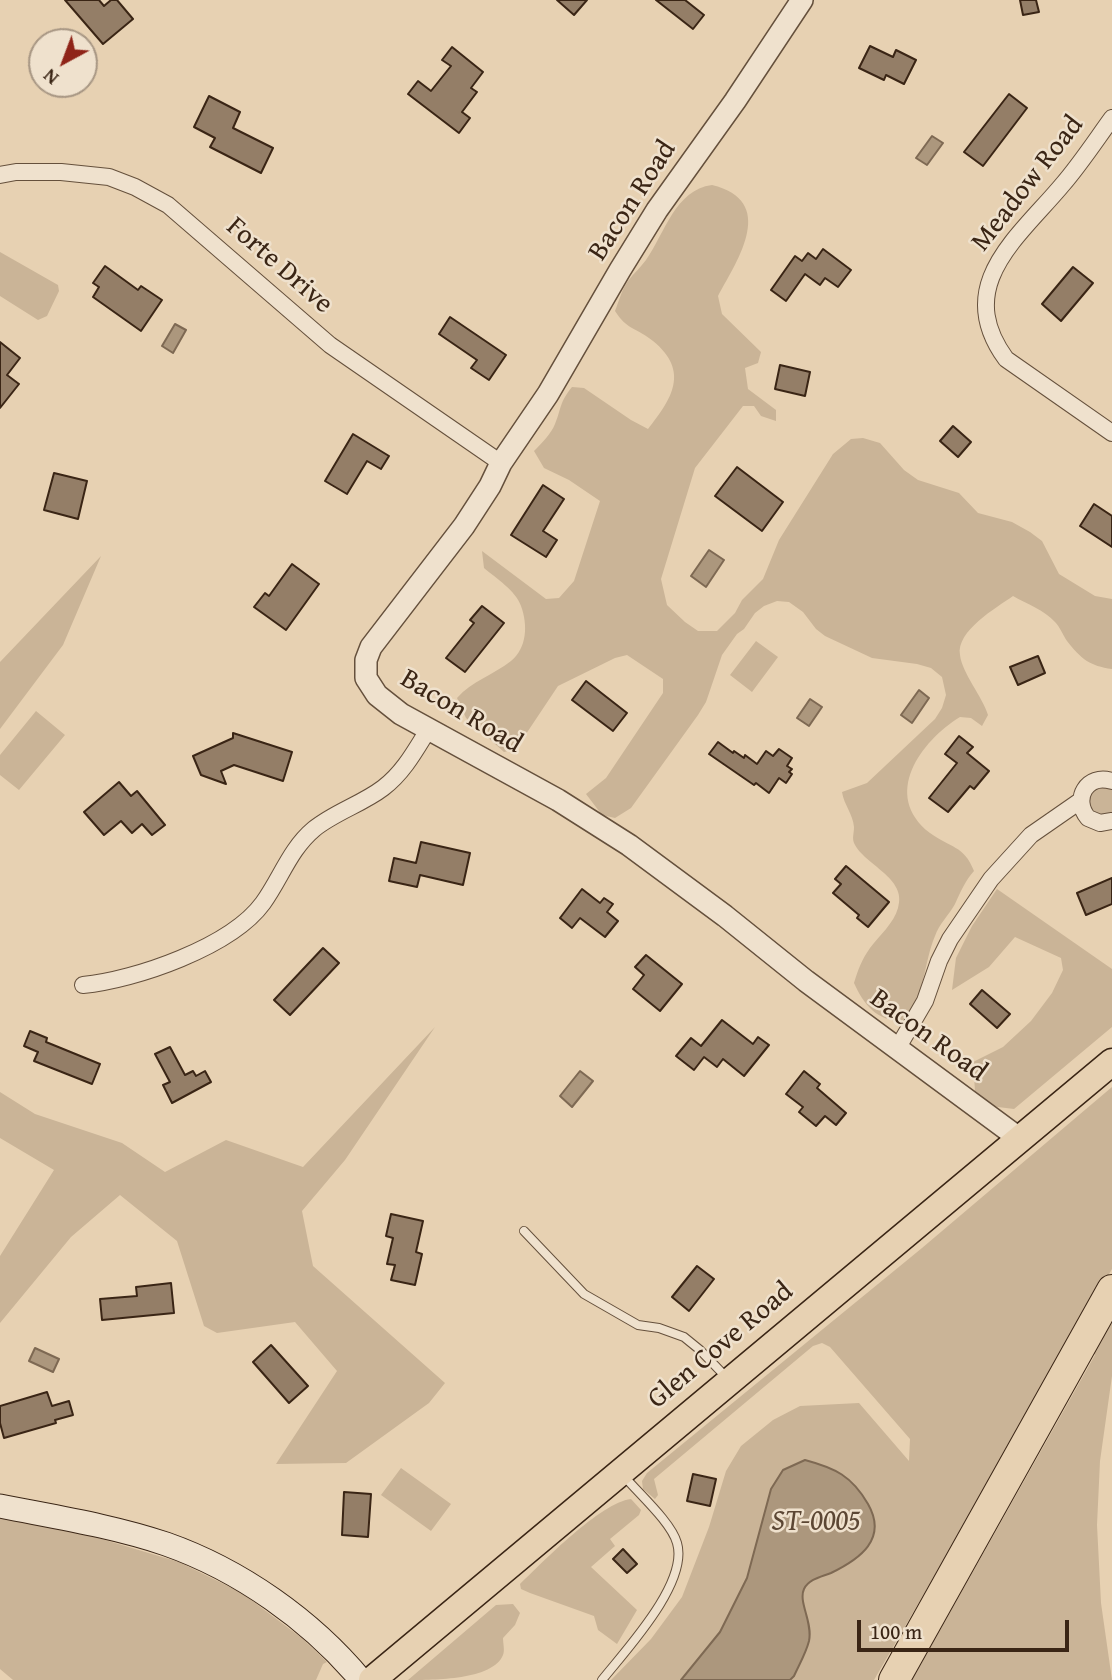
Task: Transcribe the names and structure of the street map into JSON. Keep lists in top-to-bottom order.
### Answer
{
  "streets": {
    "main road": ["Glen Cove Road"],
    "street": ["Meadow Road", "Bacon Road", "Forte Drive"]
  },
  "crossings": [
    ["Bacon Road", "Forte Drive"],
    ["Bacon Road", "Glen Cove Road"]
  ],
  "water": ["ST-0005"],
  "scale_bar": "100 m",
  "north": "bottom left"
}
